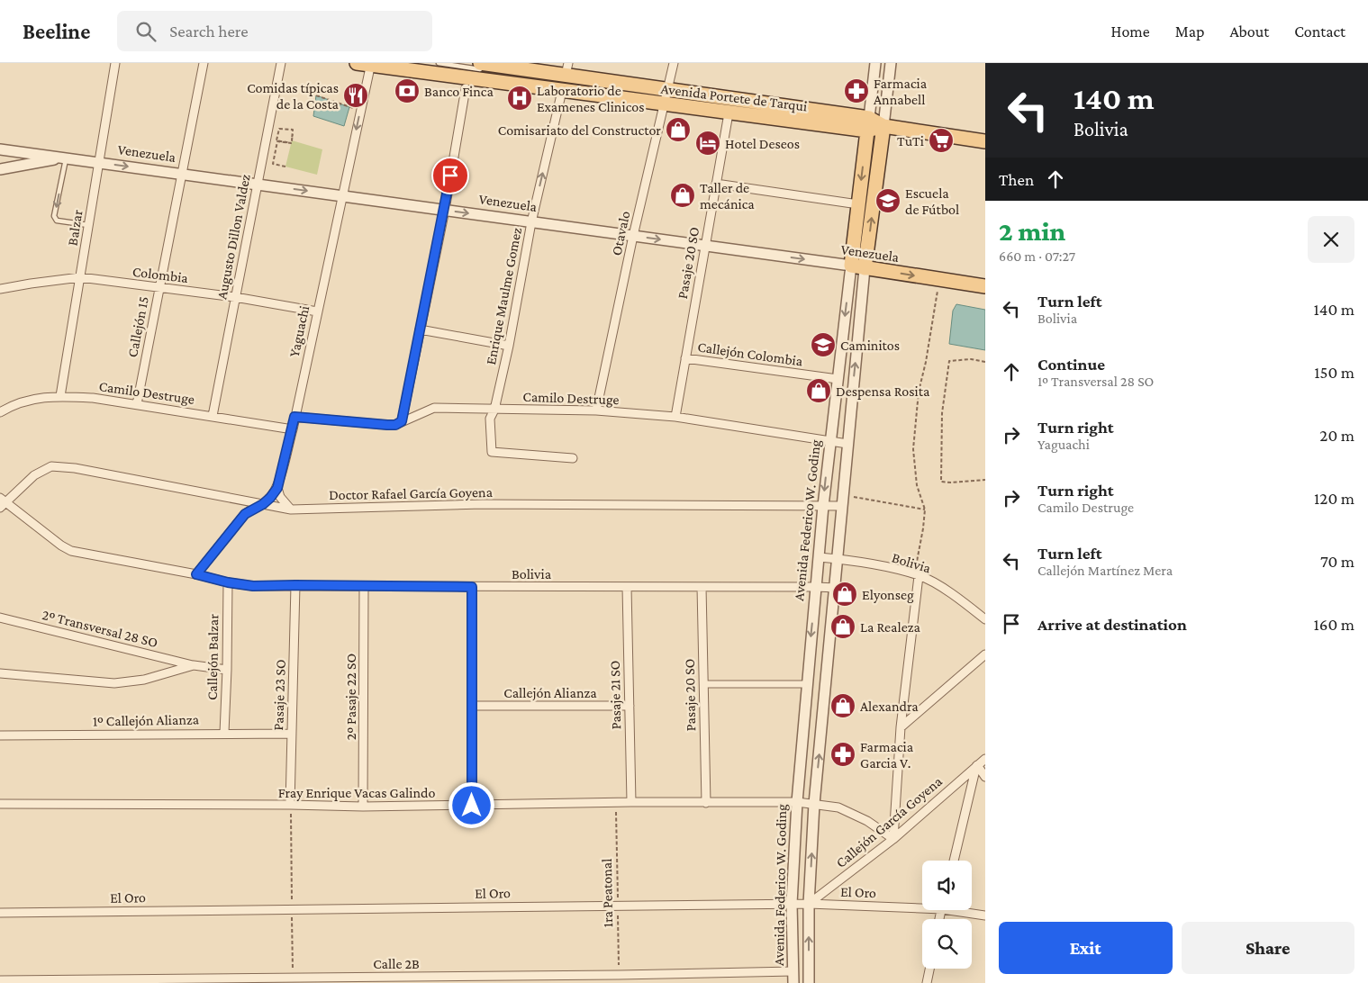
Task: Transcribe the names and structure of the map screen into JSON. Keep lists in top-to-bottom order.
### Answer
{
  "streets": {
    "main road": ["Avenida Portete de Tarqui", "Venezuela", "Avenida Federico W. Goding"],
    "street": [
      "Balzar",
      "Otavalo",
      "Augusto Dillon Valdez",
      "Pasaje 20 SO",
      "Colombia",
      "Enrique Maulme Gomez",
      "Callejón 15",
      "Yaguachi",
      "Callejón Colombia",
      "Camilo Destruge",
      "Doctor Rafael García Goyena",
      "Bolivia",
      "2º Transversal 28 SO",
      "Callejón Balzar",
      "Callejón Alianza",
      "Pasaje 23 SO",
      "Pasaje 21 SO",
      "2º Pasaje 22 SO",
      "1º Callejón Alianza",
      "Fray Enrique Vacas Galindo",
      "Callejón García Goyena",
      "El Oro",
      "Calle 2B"
    ],
    "path": ["1ra Peatonal"]
  },
  "crossings": [
    ["Avenida Portete de Tarqui", "Otavalo"],
    ["Avenida Portete de Tarqui", "Pasaje 20 SO"],
    ["Avenida Portete de Tarqui", "Enrique Maulme Gomez"],
    ["Avenida Portete de Tarqui", "Yaguachi"],
    ["Avenida Portete de Tarqui", "Avenida Federico W. Goding"],
    ["Venezuela", "Balzar"],
    ["Venezuela", "Otavalo"],
    ["Venezuela", "Augusto Dillon Valdez"],
    ["Venezuela", "Pasaje 20 SO"],
    ["Venezuela", "Enrique Maulme Gomez"],
    ["Venezuela", "Callejón 15"],
    ["Venezuela", "Yaguachi"],
    ["Venezuela", "Avenida Federico W. Goding"],
    ["Balzar", "Colombia"],
    ["Balzar", "Camilo Destruge"],
    ["Otavalo", "Camilo Destruge"],
    ["Augusto Dillon Valdez", "Colombia"],
    ["Augusto Dillon Valdez", "Camilo Destruge"],
    ["Pasaje 20 SO", "Callejón Colombia"],
    ["Pasaje 20 SO", "Camilo Destruge"],
    ["Pasaje 20 SO", "Bolivia"],
    ["Pasaje 20 SO", "Fray Enrique Vacas Galindo"],
    ["Colombia", "Callejón 15"],
    ["Colombia", "Yaguachi"],
    ["Enrique Maulme Gomez", "Camilo Destruge"],
    ["Callejón 15", "Camilo Destruge"],
    ["Yaguachi", "Camilo Destruge"],
    ["Yaguachi", "Doctor Rafael García Goyena"],
    ["Yaguachi", "Bolivia"],
    ["Callejón Colombia", "Avenida Federico W. Goding"],
    ["Camilo Destruge", "Avenida Federico W. Goding"],
    ["Doctor Rafael García Goyena", "Avenida Federico W. Goding"],
    ["Doctor Rafael García Goyena", "Bolivia"],
    ["Avenida Federico W. Goding", "Bolivia"],
    ["Avenida Federico W. Goding", "Fray Enrique Vacas Galindo"],
    ["Avenida Federico W. Goding", "Callejón García Goyena"],
    ["Avenida Federico W. Goding", "El Oro"],
    ["Avenida Federico W. Goding", "Calle 2B"],
    ["Bolivia", "Callejón Balzar"],
    ["Bolivia", "Pasaje 23 SO"],
    ["Bolivia", "Pasaje 21 SO"],
    ["Bolivia", "2º Pasaje 22 SO"],
    ["2º Transversal 28 SO", "Callejón Balzar"],
    ["Callejón Balzar", "1º Callejón Alianza"],
    ["Callejón Alianza", "Pasaje 21 SO"],
    ["Pasaje 23 SO", "1º Callejón Alianza"],
    ["Pasaje 23 SO", "Fray Enrique Vacas Galindo"],
    ["Pasaje 21 SO", "Fray Enrique Vacas Galindo"],
    ["2º Pasaje 22 SO", "Fray Enrique Vacas Galindo"],
    ["Fray Enrique Vacas Galindo", "Callejón García Goyena"],
    ["Fray Enrique Vacas Galindo", "1ra Peatonal"],
    ["Callejón García Goyena", "El Oro"],
    ["El Oro", "1ra Peatonal"],
    ["1ra Peatonal", "Calle 2B"]
  ],
  "one_way": ["Venezuela"],
  "places": {
    "bank": ["Banco Finca"],
    "pharmacy": ["Farmacia Annabell", "Farmacia Garcia V."],
    "restaurant": ["Comidas típicas de la Costa"],
    "hospital": ["Laboratorio de Examenes Clinicos"],
    "shop": [
      "Comisariato del Constructor",
      "Taller de mecánica",
      "Despensa Rosita",
      "Elyonseg",
      "La Realeza",
      "Alexandra"
    ],
    "supermarket": ["TuTi"],
    "hotel": ["Hotel Deseos"],
    "school or university": ["Escuela de Fútbol", "Caminitos"]
  },
  "page": {
    "header": "Beeline",
    "search": "Search here",
    "nav": [
      "Home",
      "Map",
      "About",
      "Contact"
    ],
    "turn": ["140 m", "Bolivia"],
    "then": "Then",
    "heading": ["2 min", "660 m · 07:27"],
    "list": [
      {
        "name": "Turn left",
        "note": "Bolivia",
        "value": "140 m"
      },
      {
        "name": "Continue",
        "note": "1º Transversal 28 SO",
        "value": "150 m"
      },
      {
        "name": "Turn right",
        "note": "Yaguachi",
        "value": "20 m"
      },
      {
        "name": "Turn right",
        "note": "Camilo Destruge",
        "value": "120 m"
      },
      {
        "name": "Turn left",
        "note": "Callejón Martínez Mera",
        "value": "70 m"
      },
      {
        "name": "Arrive at destination",
        "value": "160 m"
      }
    ],
    "buttons": ["Exit", "Share"]
  }
}
